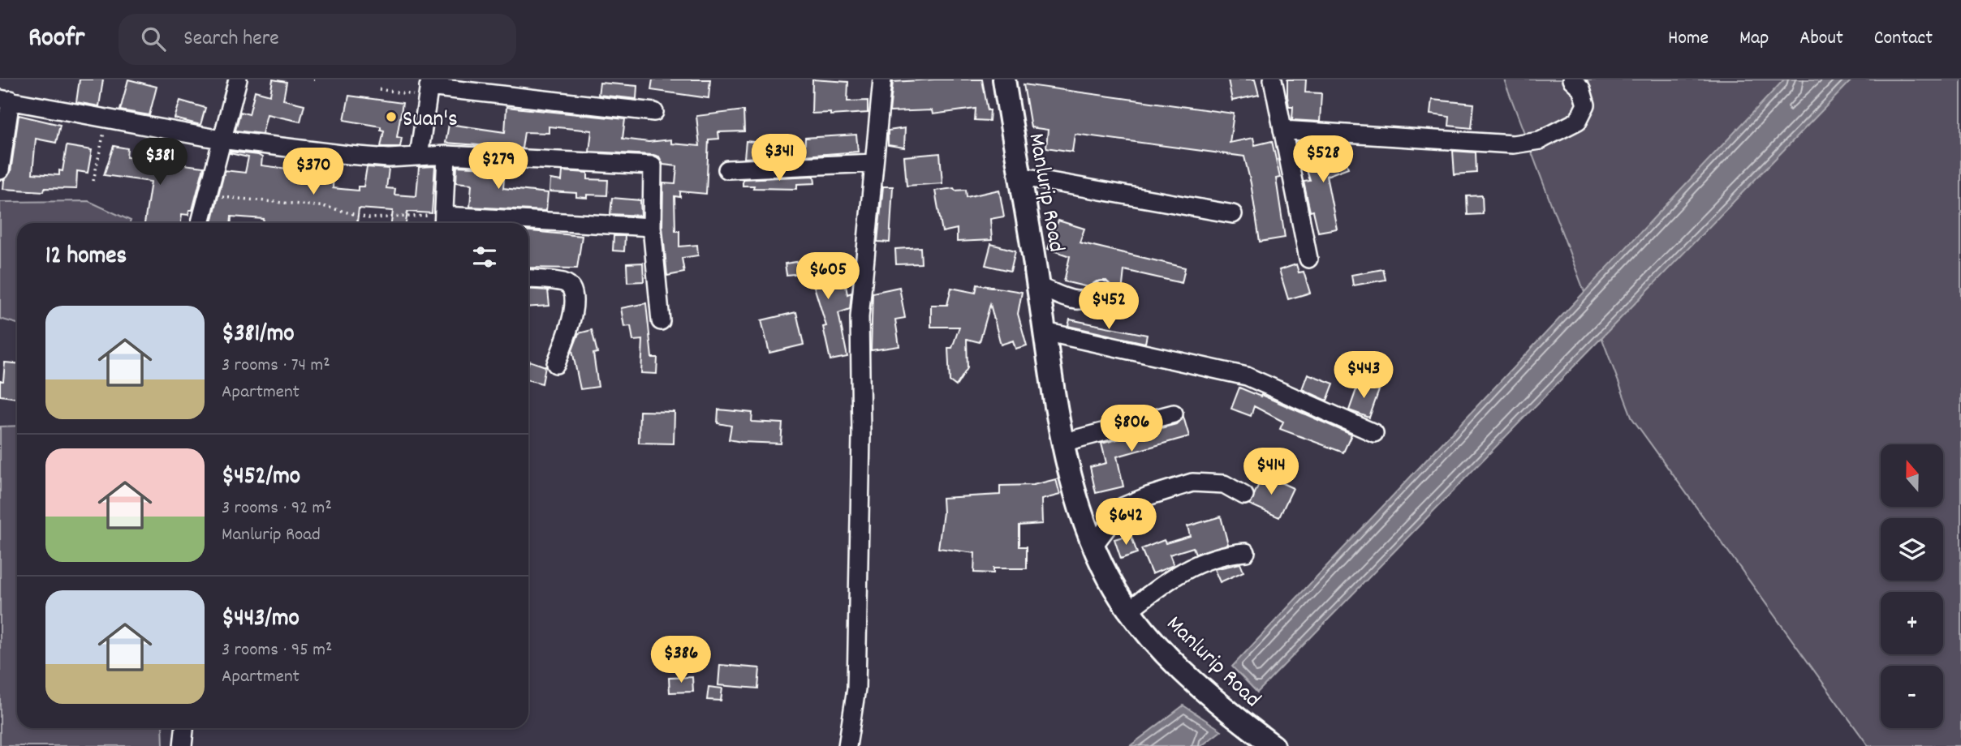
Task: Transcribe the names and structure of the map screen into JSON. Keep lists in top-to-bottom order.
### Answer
{
  "streets": {
    "main road": ["Manlurip Road"]
  },
  "places": ["Suan's"],
  "north": "top",
  "page": {
    "header": "Roofr",
    "search": "Search here",
    "nav": [
      "Home",
      "Map",
      "About",
      "Contact"
    ],
    "price": [
      "$341",
      "$528",
      "$381",
      "$279",
      "$370",
      "$605",
      "$452",
      "$443",
      "$806",
      "$414",
      "$642",
      "$386"
    ],
    "heading": "12 homes",
    "list": [
      {
        "name": "$381/mo",
        "note": "3 rooms · 74 m² · Apartment"
      },
      {
        "name": "$452/mo",
        "note": "3 rooms · 92 m² · Manlurip Road"
      },
      {
        "name": "$443/mo",
        "note": "3 rooms · 95 m² · Apartment"
      }
    ],
    "map_buttons": ["+", "−"]
  }
}
